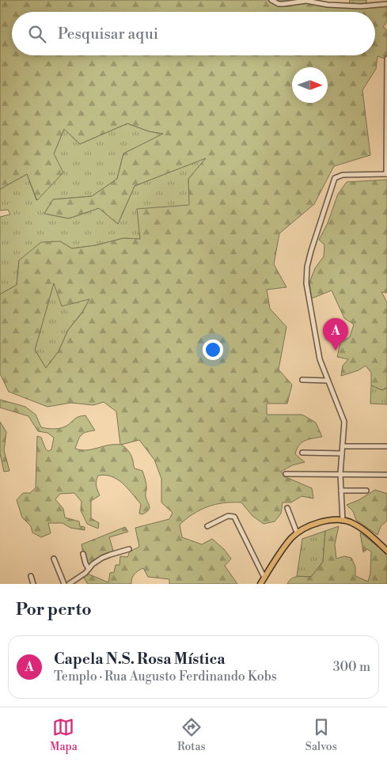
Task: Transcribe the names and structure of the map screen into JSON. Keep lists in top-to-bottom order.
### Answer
{
  "north": "right",
  "page": {
    "search": "Pesquisar aqui",
    "pins": "A",
    "heading": "Por perto",
    "list": [
      {
        "mark": "A",
        "name": "Capela N.S. Rosa Mística",
        "note": "Templo · Rua Augusto Ferdinando Kobs",
        "value": "300 m"
      }
    ],
    "nav": ["Mapa", "Rotas", "Salvos"]
  }
}
